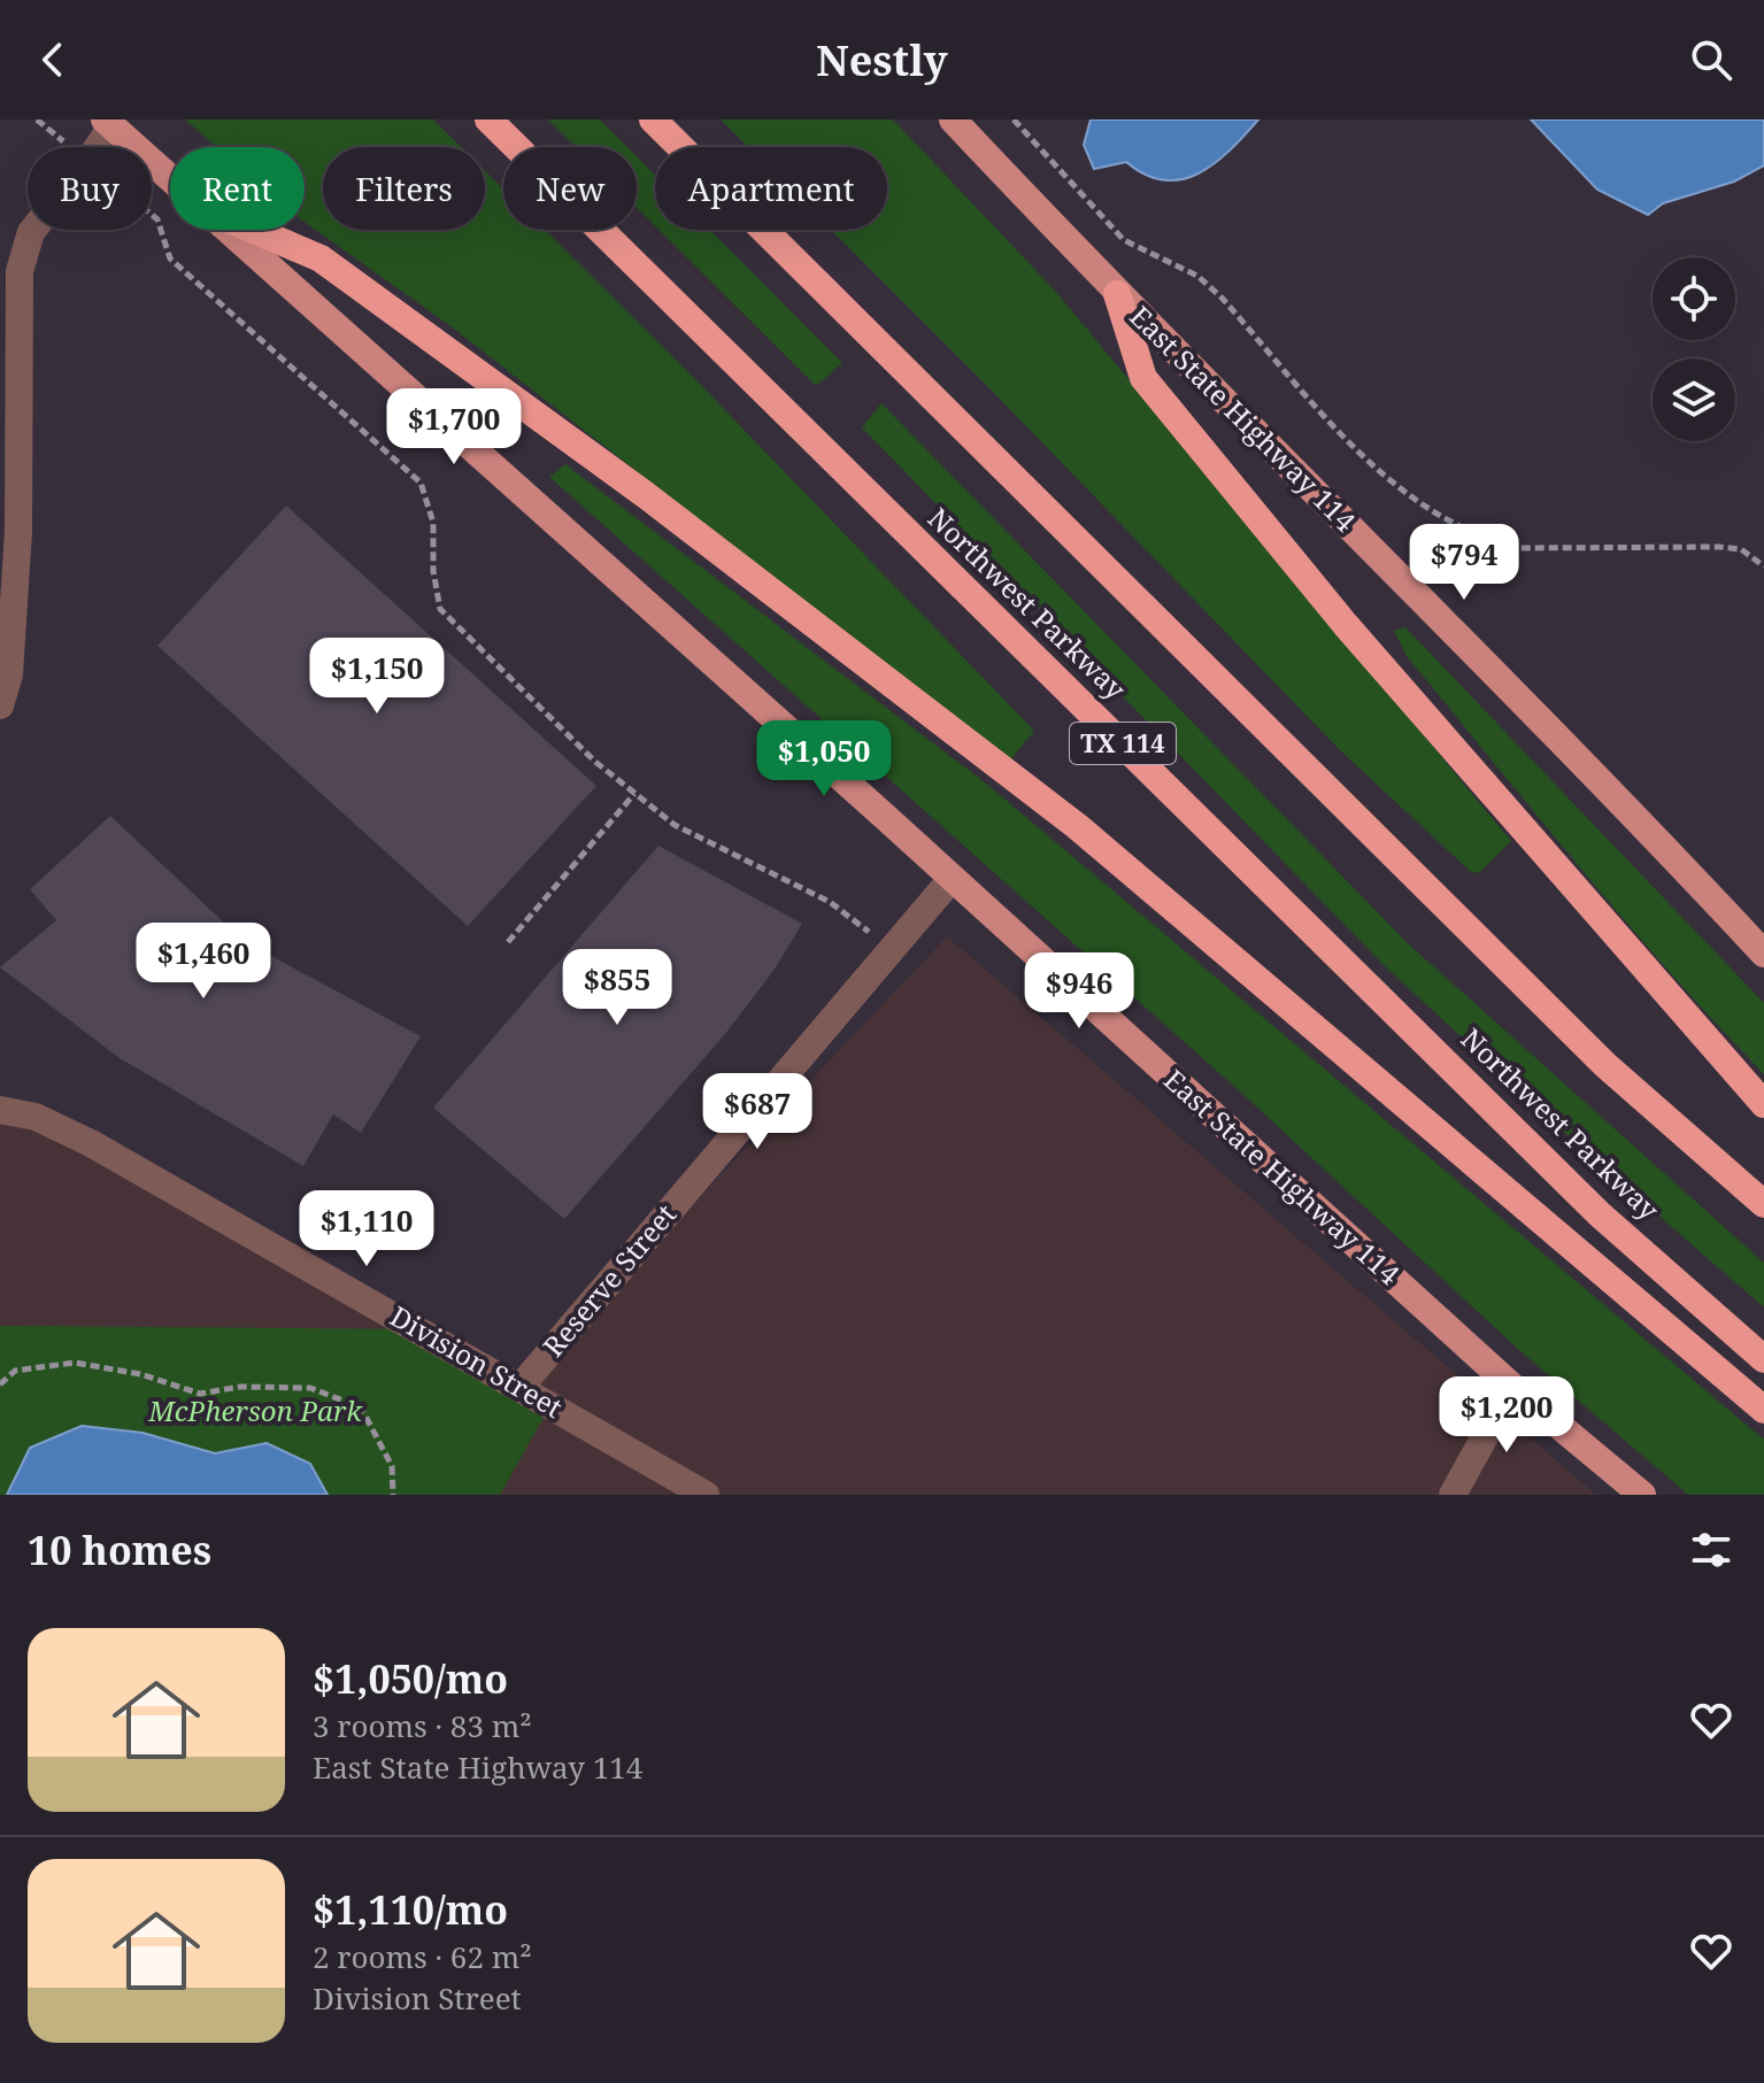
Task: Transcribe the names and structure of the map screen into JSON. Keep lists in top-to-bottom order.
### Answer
{
  "streets": {
    "highway": ["Northwest Parkway", "TX 114"],
    "main road": ["East State Highway 114"],
    "street": ["Reserve Street", "Division Street"]
  },
  "crossings": [
    ["East State Highway 114", "Reserve Street"],
    ["Reserve Street", "Division Street"]
  ],
  "parks": ["McPherson Park"],
  "page": {
    "header": "Nestly",
    "chip": [
      "Buy",
      "Rent",
      "Filters",
      "New",
      "Apartment"
    ],
    "price": [
      "$1,700",
      "$794",
      "$1,150",
      "$1,050",
      "$1,460",
      "$855",
      "$946",
      "$687",
      "$1,110",
      "$1,200"
    ],
    "heading": "10 homes",
    "list": [
      {
        "name": "$1,050/mo",
        "note": "3 rooms · 83 m² · East State Highway 114"
      },
      {
        "name": "$1,110/mo",
        "note": "2 rooms · 62 m² · Division Street"
      }
    ]
  }
}
